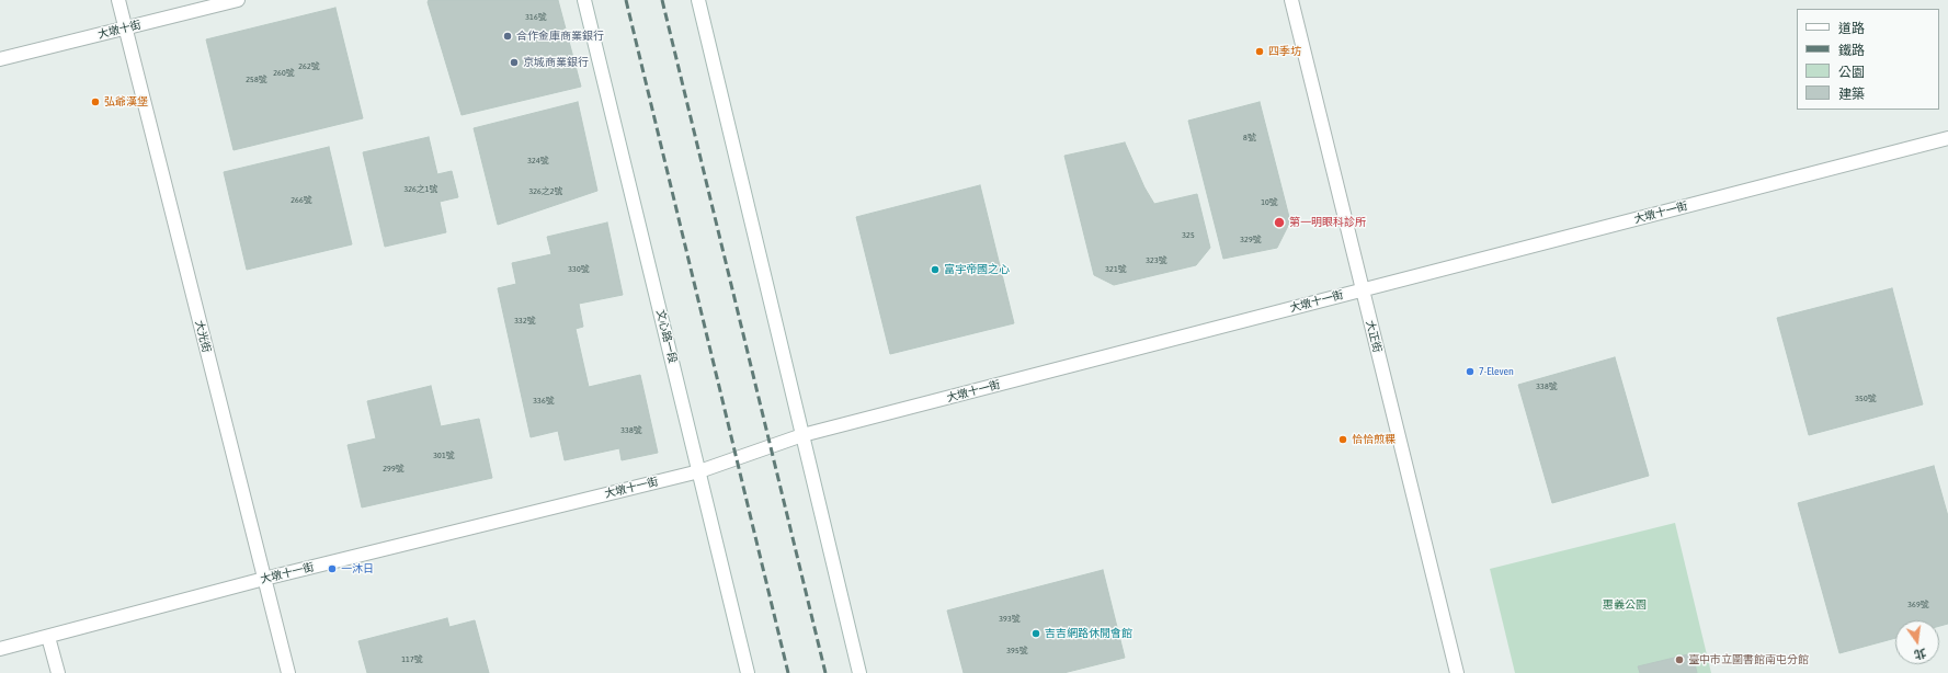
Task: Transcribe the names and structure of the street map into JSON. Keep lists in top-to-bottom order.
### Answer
{
  "streets": {
    "street": [
      "大墩十街",
      "大墩十一街",
      "大光街",
      "文心路一段",
      "大正街"
    ]
  },
  "crossings": [
    ["大墩十街", "大光街"],
    ["大墩十一街", "大光街"],
    ["大墩十一街", "文心路一段"],
    ["大墩十一街", "大正街"]
  ],
  "parks": ["惠義公園"],
  "places": [
    "合作金庫商業銀行",
    "四季坊",
    "京城商業銀行",
    "弘爺漢堡",
    "第一明眼科診所",
    "富宇帝國之心",
    "7-Eleven",
    "恰恰煎粿",
    "一沐日",
    "吉吉網路休閒會館",
    "臺中市立圖書館南屯分館"
  ],
  "house_numbers": [
    "316號",
    "262號",
    "260號",
    "258號",
    "8號",
    "324號",
    "326之1號",
    "326之2號",
    "266號",
    "10號",
    "325",
    "329號",
    "323號",
    "330號",
    "321號",
    "332號",
    "338號",
    "350號",
    "336號",
    "338號",
    "301號",
    "299號",
    "369號",
    "393號",
    "395號",
    "117號"
  ],
  "legend": [
    "道路",
    "鐵路",
    "公園",
    "建築"
  ],
  "north": "bottom"
}
